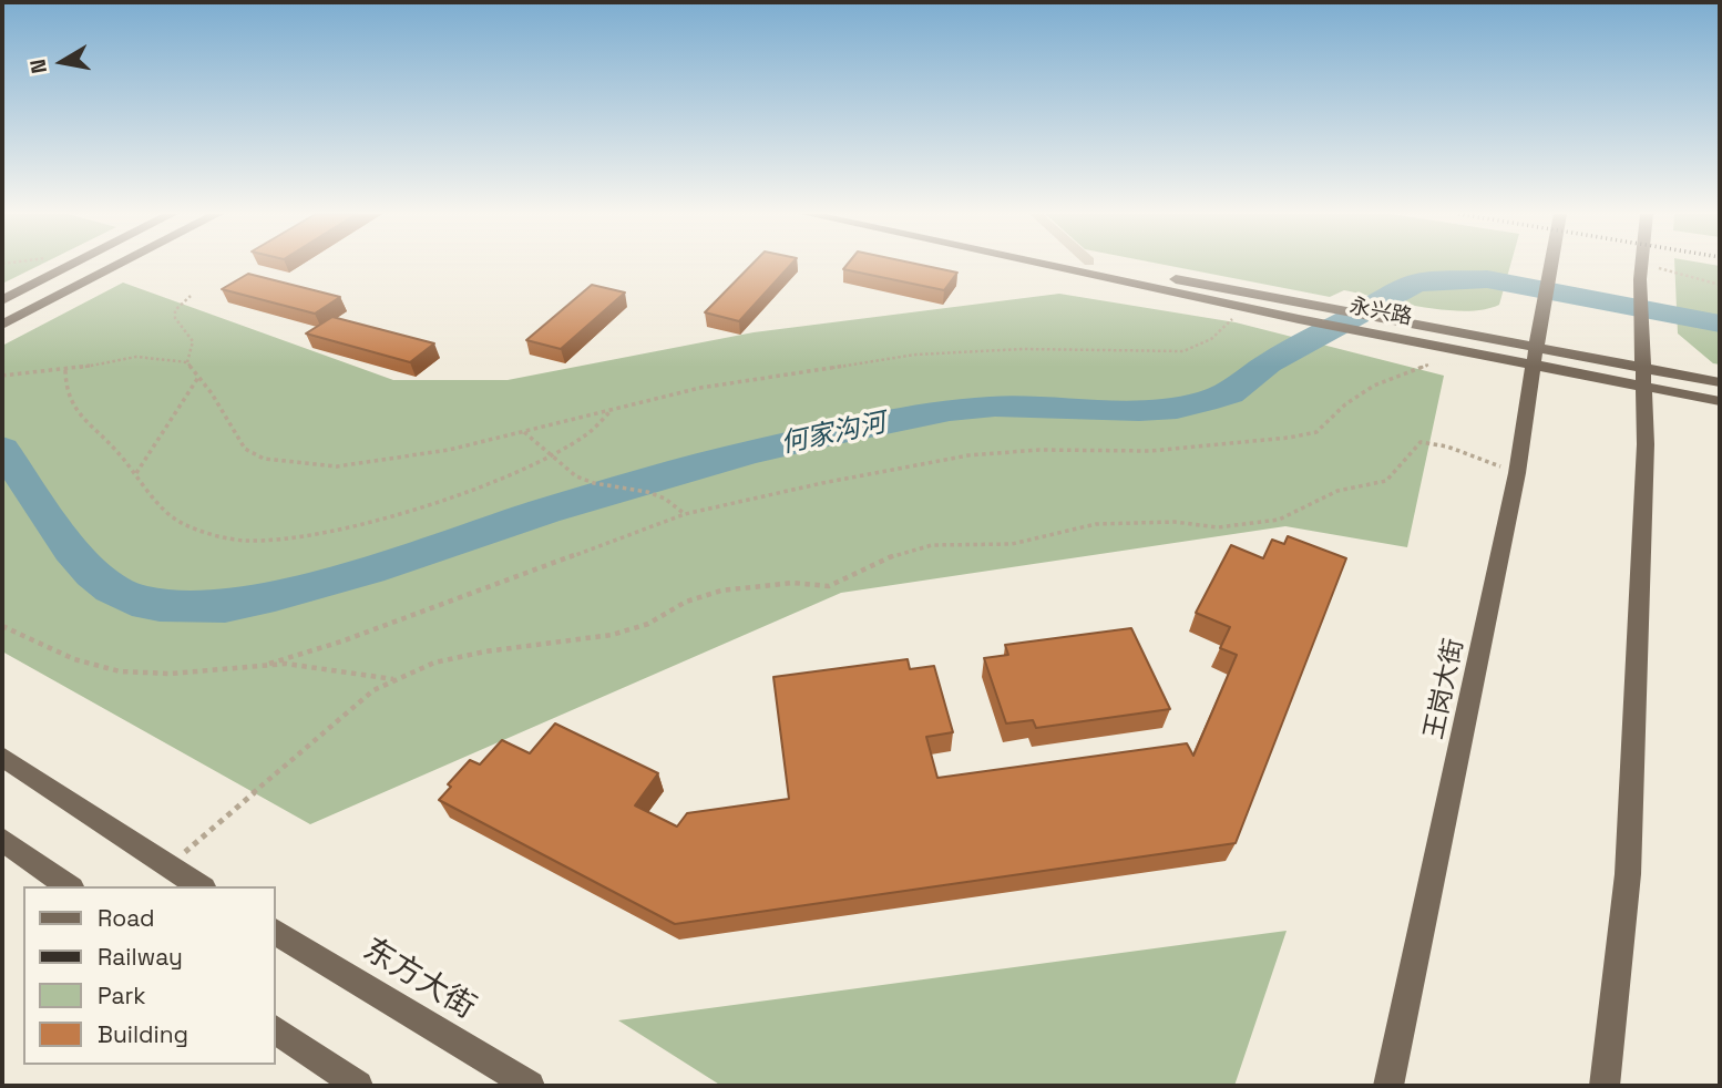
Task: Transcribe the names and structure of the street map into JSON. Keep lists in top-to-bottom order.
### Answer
{
  "streets": {
    "main road": ["永兴路", "王岗大街", "东方大街"]
  },
  "crossings": [
    ["永兴路", "王岗大街"]
  ],
  "water": ["何家沟河"],
  "legend": [
    "Road",
    "Railway",
    "Park",
    "Building"
  ],
  "north": "left"
}
